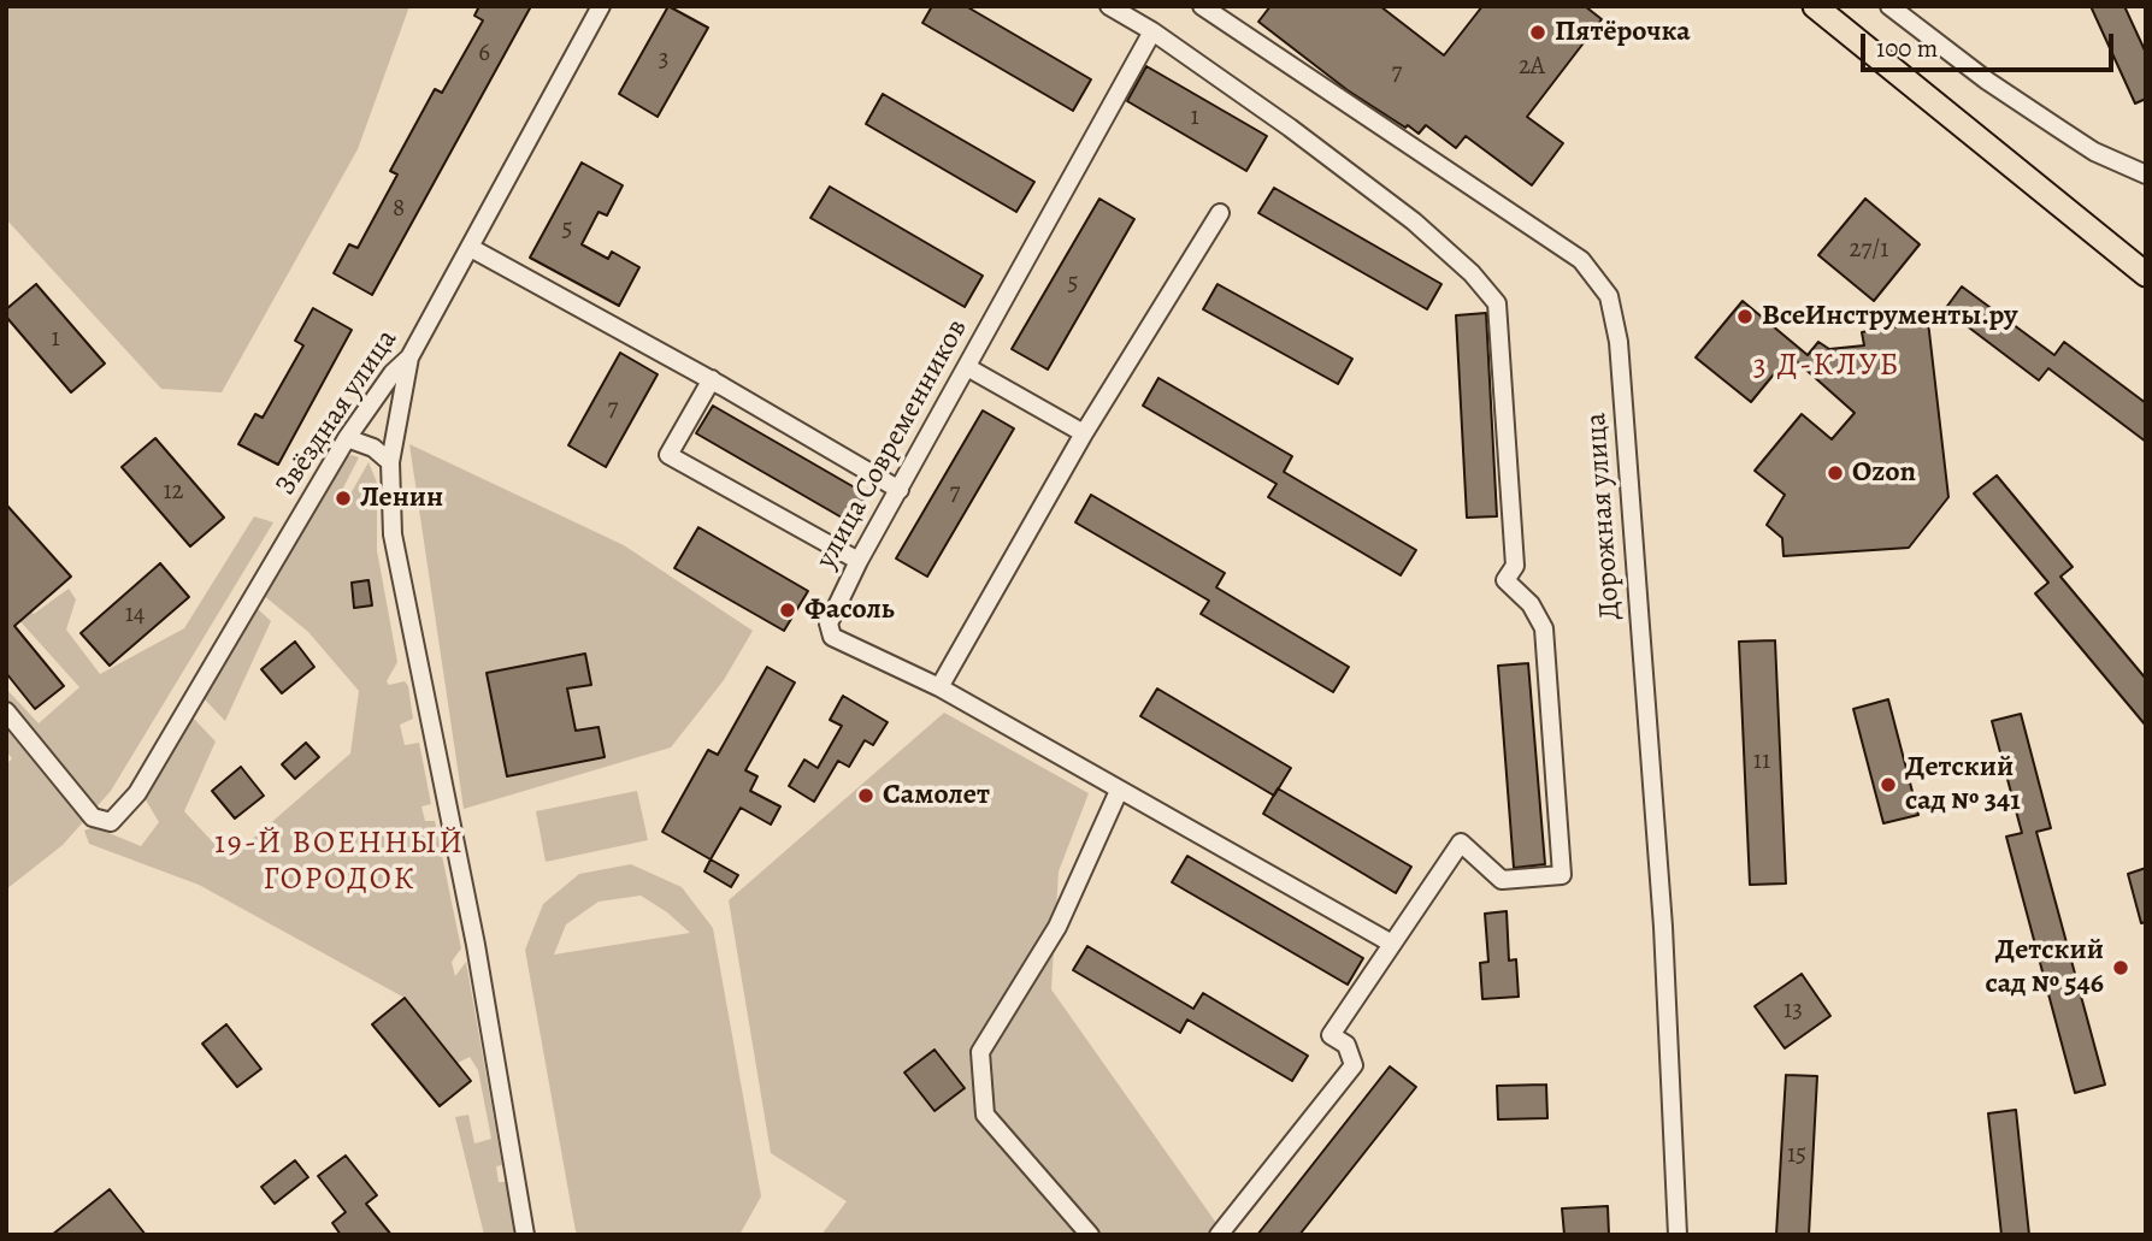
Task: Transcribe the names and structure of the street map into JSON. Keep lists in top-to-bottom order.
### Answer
{
  "streets": {
    "street": ["Звёздная улица", "улица Современников", "Дорожная улица"]
  },
  "districts": ["3 Д-КЛУБ", "19-Й ВОЕННЫЙ ГОРОДОК"],
  "places": [
    "Пятёрочка",
    "ВсеИнструменты.ру",
    "Ozon",
    "Ленин",
    "Фасоль",
    "Детский сад № 341",
    "Самолет",
    "Детский сад № 546"
  ],
  "house_numbers": [
    "6",
    "3",
    "2А",
    "7",
    "1",
    "8",
    "5",
    "27/1",
    "5",
    "1",
    "7",
    "12",
    "7",
    "14",
    "11",
    "13",
    "15"
  ],
  "scale_bar": "100 m"
}
